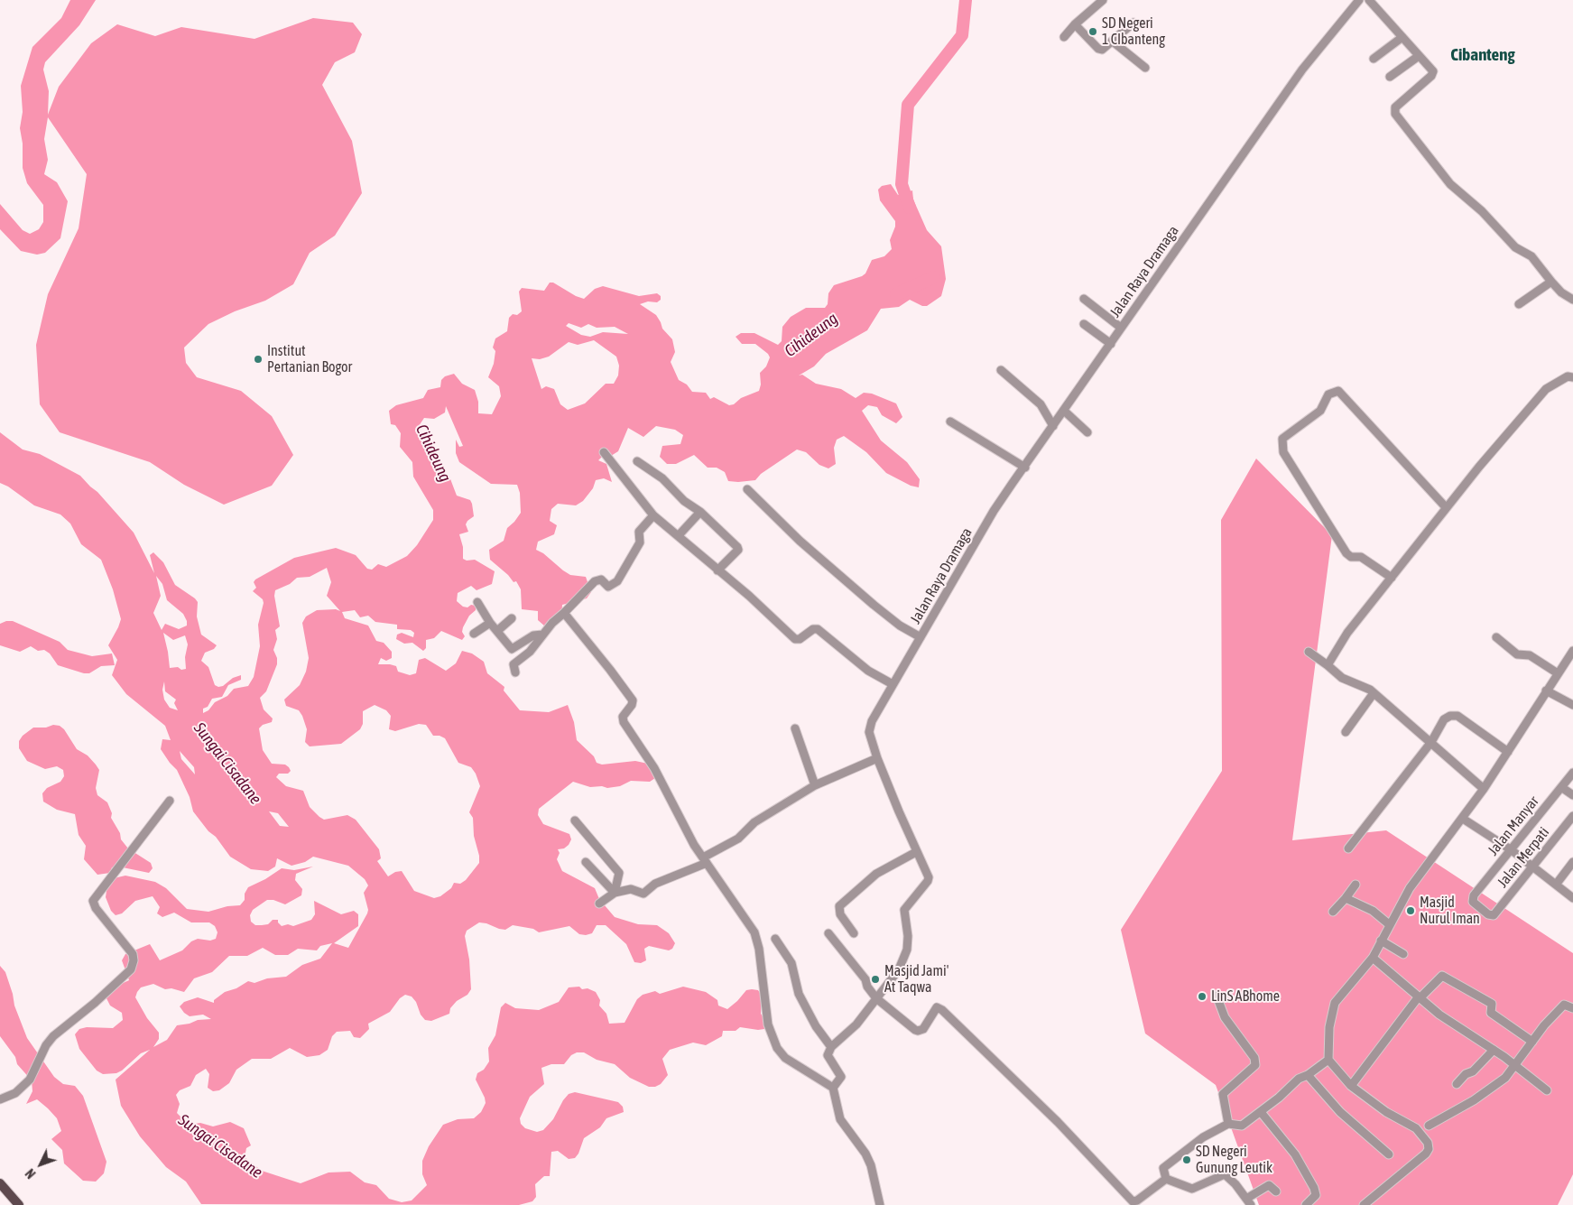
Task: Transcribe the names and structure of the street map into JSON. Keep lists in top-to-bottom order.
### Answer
{
  "streets": {
    "street": ["Jalan Raya Dramaga", "Jalan Manyar", "Jalan Merpati"]
  },
  "crossings": [
    ["Jalan Manyar", "Jalan Merpati"]
  ],
  "districts": ["Cibanteng"],
  "water": ["Cihideung", "Sungai Cisadane"],
  "places": [
    "SD Negeri 1 CIbanteng",
    "Institut Pertanian Bogor",
    "Masjid Nurul Iman",
    "Masjid Jami' At Taqwa",
    "LinS ABhome",
    "SD Negeri Gunung Leutik"
  ],
  "north": "bottom left"
}
